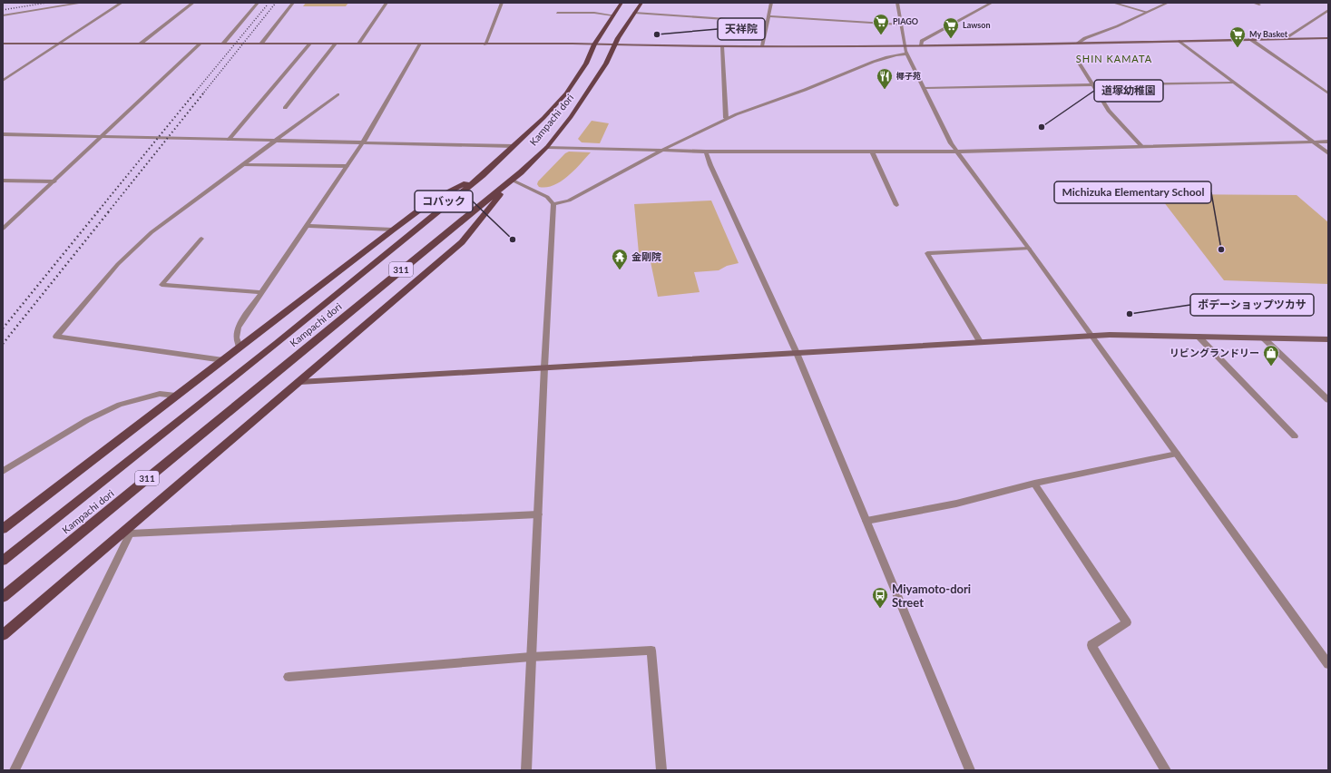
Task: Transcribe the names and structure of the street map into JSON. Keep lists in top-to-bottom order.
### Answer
{
  "streets": {
    "main road": ["Kampachi dori", "311"]
  },
  "crossings": [
    ["Kampachi dori", "311"]
  ],
  "districts": ["SHIN KAMATA"],
  "places": {
    "other": [
      "天祥院",
      "道塚幼稚園",
      "コバック",
      "Michizuka Elementary School",
      "ボデーショップツカサ"
    ],
    "supermarket": ["PIAGO", "Lawson", "My Basket"],
    "restaurant": ["椰子苑"],
    "temple": ["金剛院"],
    "shop": ["リビングランドリー"],
    "bus stop": ["Miyamoto-dori Street"]
  }
}
